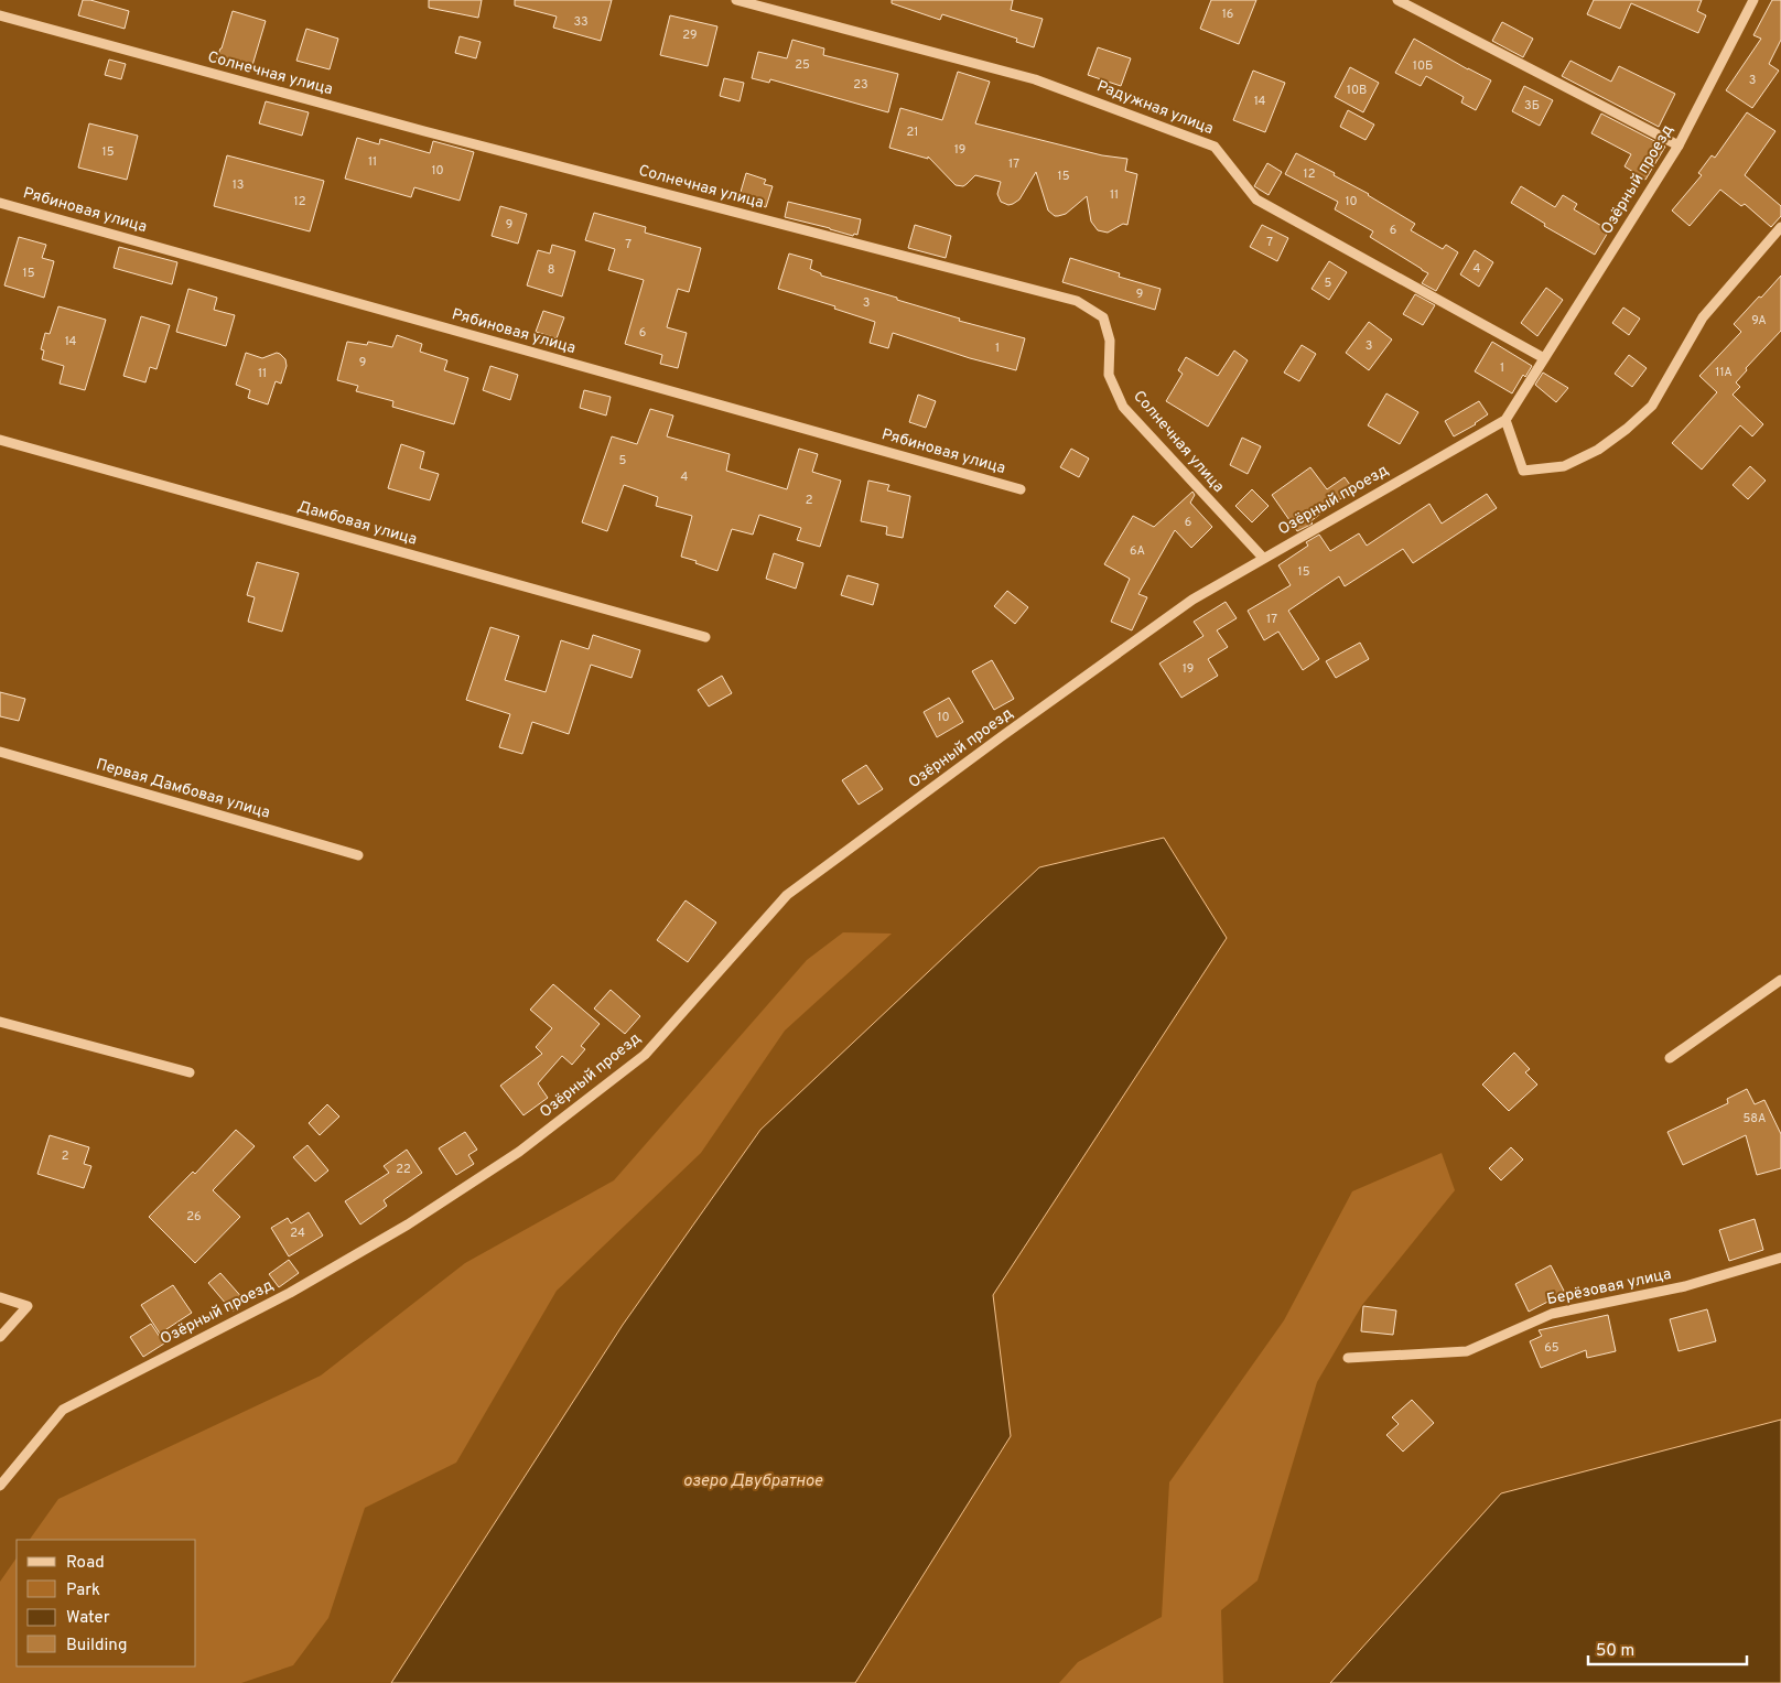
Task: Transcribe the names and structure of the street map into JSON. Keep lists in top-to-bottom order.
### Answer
{
  "streets": {
    "street": [
      "Солнечная улица",
      "Радужная улица",
      "Озёрный проезд",
      "Рябиновая улица",
      "Дамбовая улица",
      "Первая Дамбовая улица",
      "Берёзовая улица"
    ]
  },
  "crossings": [
    ["Солнечная улица", "Озёрный проезд"],
    ["Радужная улица", "Озёрный проезд"]
  ],
  "water": ["озеро Двубратное"],
  "house_numbers": [
    "16",
    "33",
    "29",
    "25",
    "10Б",
    "3",
    "23",
    "10В",
    "14",
    "3Б",
    "21",
    "19",
    "15",
    "11",
    "17",
    "10",
    "12",
    "15",
    "13",
    "11",
    "12",
    "10",
    "9",
    "6",
    "7",
    "7",
    "4",
    "8",
    "15",
    "5",
    "9",
    "3",
    "9А",
    "6",
    "14",
    "3",
    "1",
    "9",
    "1",
    "11А",
    "11",
    "5",
    "4",
    "2",
    "6",
    "6А",
    "15",
    "17",
    "19",
    "10",
    "58А",
    "2",
    "22",
    "26",
    "24",
    "65"
  ],
  "legend": [
    "Road",
    "Park",
    "Water",
    "Building"
  ],
  "scale_bar": "50 m"
}
